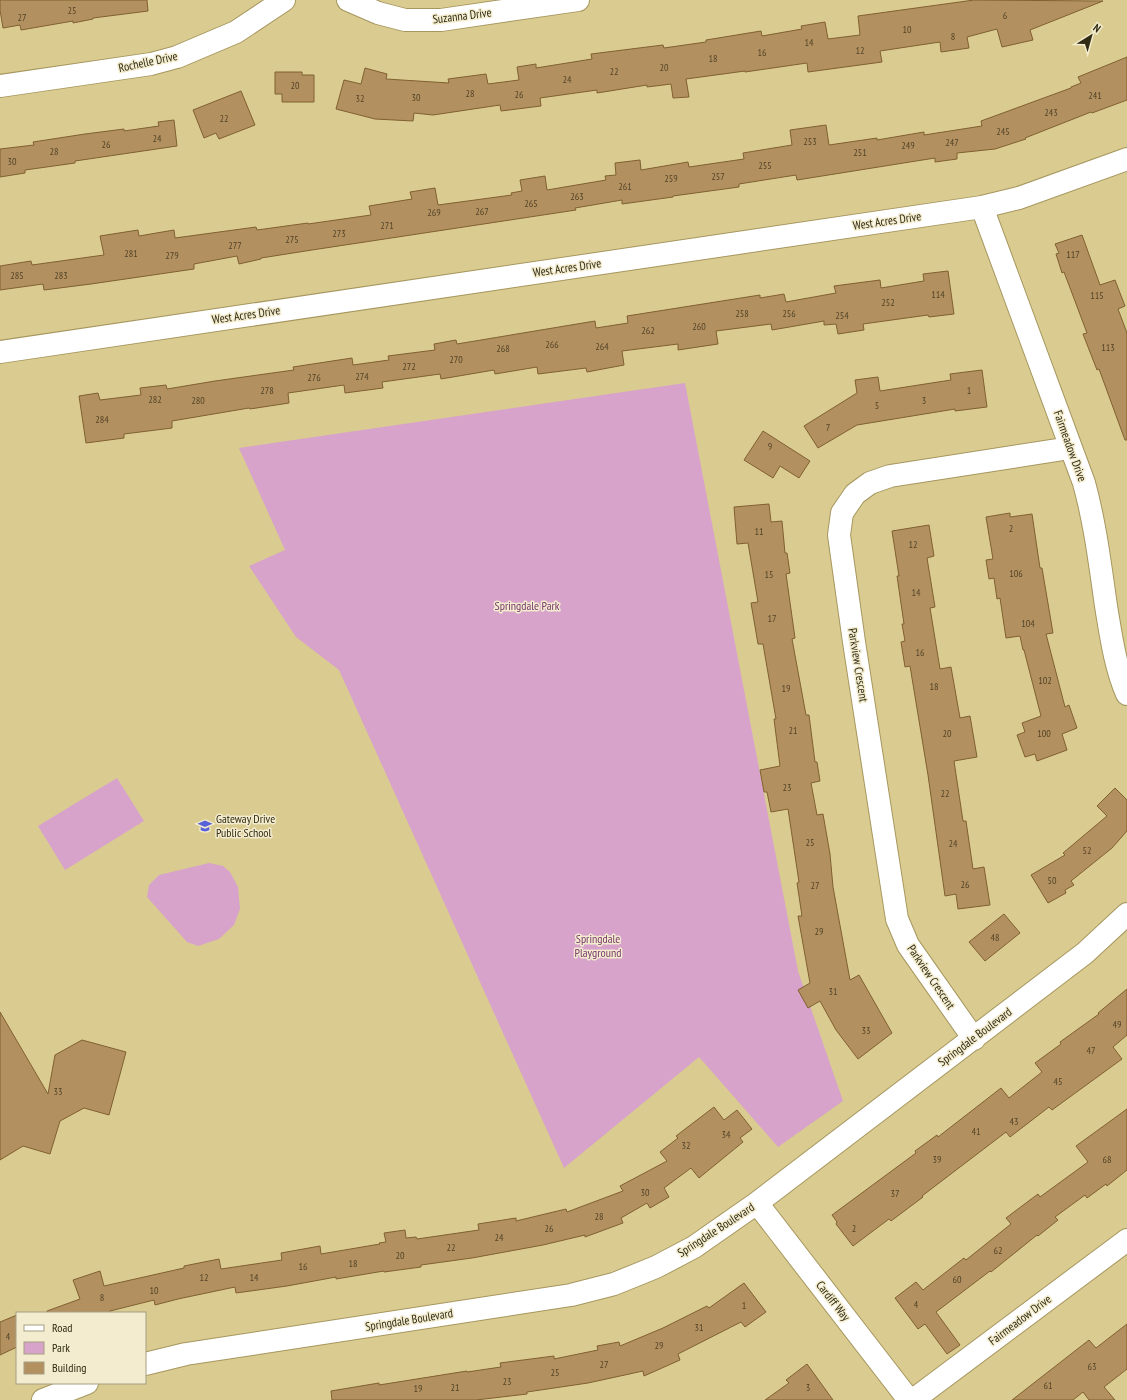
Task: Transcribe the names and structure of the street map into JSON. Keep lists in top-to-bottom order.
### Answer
{
  "streets": {
    "street": [
      "Suzanna Drive",
      "Rochelle Drive",
      "West Acres Drive",
      "Fairmeadow Drive",
      "Parkview Crescent",
      "Springdale Boulevard",
      "Cardiff Way"
    ]
  },
  "crossings": [
    ["West Acres Drive", "Fairmeadow Drive"],
    ["Fairmeadow Drive", "Parkview Crescent"],
    ["Parkview Crescent", "Springdale Boulevard"],
    ["Springdale Boulevard", "Cardiff Way"]
  ],
  "parks": ["Springdale Park", "Springdale Playground"],
  "places": {
    "school or university": ["Gateway Drive Public School"]
  },
  "house_numbers": [
    "25",
    "6",
    "27",
    "10",
    "8",
    "14",
    "12",
    "16",
    "18",
    "20",
    "22",
    "24",
    "20",
    "28",
    "26",
    "241",
    "30",
    "32",
    "243",
    "22",
    "245",
    "24",
    "253",
    "247",
    "26",
    "249",
    "28",
    "251",
    "30",
    "255",
    "257",
    "259",
    "261",
    "263",
    "265",
    "267",
    "269",
    "271",
    "273",
    "275",
    "277",
    "281",
    "117",
    "279",
    "285",
    "283",
    "114",
    "115",
    "252",
    "258",
    "256",
    "254",
    "260",
    "262",
    "266",
    "264",
    "113",
    "268",
    "270",
    "272",
    "274",
    "276",
    "278",
    "1",
    "282",
    "280",
    "3",
    "5",
    "284",
    "7",
    "9",
    "2",
    "11",
    "12",
    "106",
    "15",
    "14",
    "17",
    "104",
    "16",
    "102",
    "18",
    "19",
    "21",
    "20",
    "100",
    "23",
    "22",
    "25",
    "24",
    "52",
    "50",
    "26",
    "27",
    "29",
    "48",
    "31",
    "49",
    "33",
    "47",
    "45",
    "33",
    "43",
    "41",
    "34",
    "32",
    "39",
    "68",
    "30",
    "37",
    "28",
    "26",
    "2",
    "24",
    "22",
    "62",
    "20",
    "18",
    "16",
    "12",
    "14",
    "60",
    "10",
    "8",
    "4",
    "1",
    "31",
    "4",
    "29",
    "27",
    "63",
    "25",
    "23",
    "61",
    "21",
    "3",
    "19"
  ],
  "legend": ["Road", "Park", "Building"],
  "north": "top right"
}
